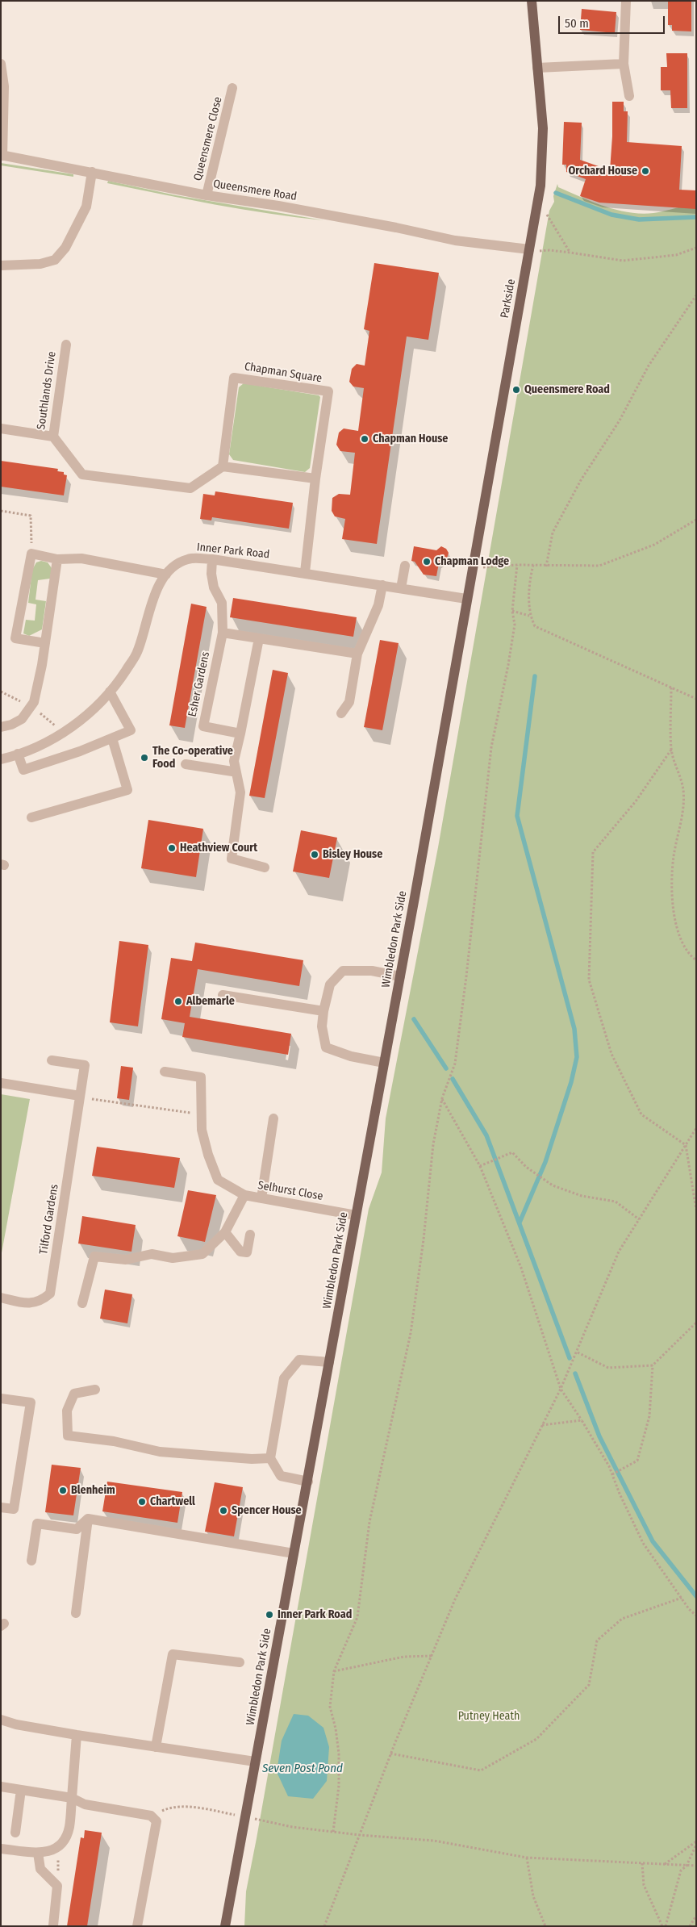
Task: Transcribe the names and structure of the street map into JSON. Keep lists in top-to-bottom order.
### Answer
{
  "streets": {
    "main road": ["Parkside", "Wimbledon Park Side"],
    "street": [
      "Queensmere Close",
      "Queensmere Road",
      "Chapman Square",
      "Southlands Drive",
      "Inner Park Road",
      "Esher Gardens",
      "Selhurst Close",
      "Tilford Gardens"
    ]
  },
  "crossings": [
    ["Queensmere Close", "Queensmere Road"],
    ["Queensmere Road", "Parkside"],
    ["Parkside", "Inner Park Road"],
    ["Parkside", "Wimbledon Park Side"],
    ["Chapman Square", "Inner Park Road"],
    ["Inner Park Road", "Esher Gardens"],
    ["Inner Park Road", "Wimbledon Park Side"],
    ["Wimbledon Park Side", "Selhurst Close"]
  ],
  "water": ["Seven Post Pond"],
  "parks": ["Putney Heath"],
  "places": [
    "Orchard House",
    "Queensmere Road",
    "Chapman House",
    "Chapman Lodge",
    "The Co-operative Food",
    "Heathview Court",
    "Bisley House",
    "Albemarle",
    "Blenheim",
    "Chartwell",
    "Spencer House",
    "Inner Park Road"
  ],
  "scale_bar": "50 m"
}
